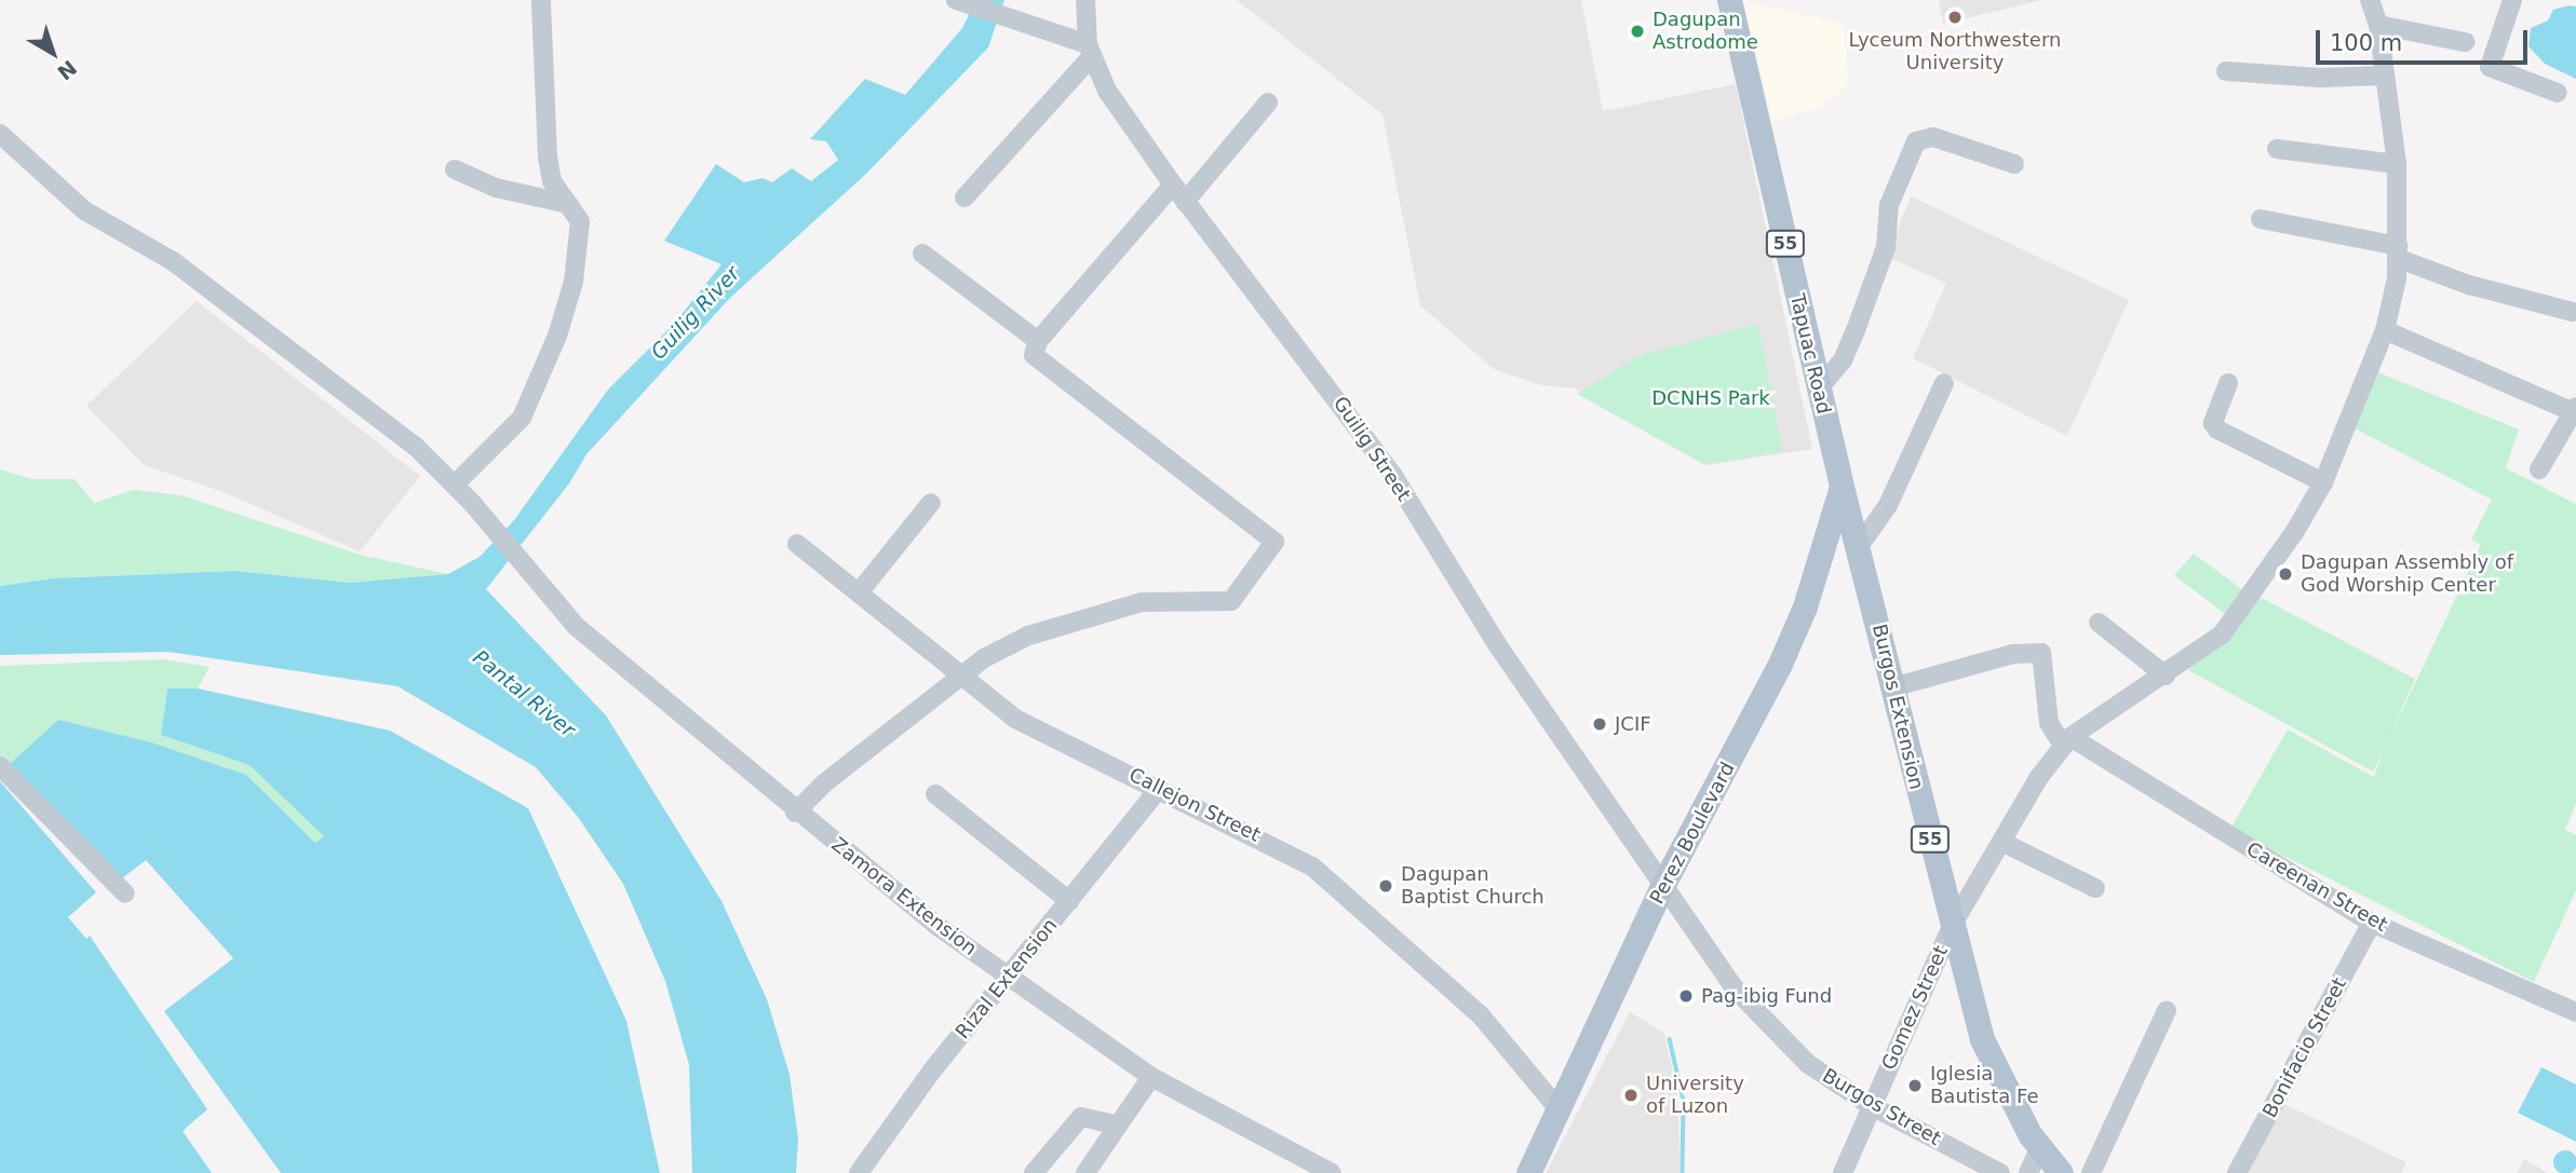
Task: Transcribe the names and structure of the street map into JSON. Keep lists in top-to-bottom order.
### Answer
{
  "streets": {
    "main road": [
      "55",
      "Tapuac Road",
      "Burgos Extension",
      "Perez Boulevard"
    ],
    "street": [
      "Guilig Street",
      "Callejon Street",
      "Careenan Street",
      "Zamora Extension",
      "Rizal Extension",
      "Gomez Street",
      "Bonifacio Street",
      "Burgos Street"
    ]
  },
  "crossings": [
    ["Tapuac Road", "Burgos Extension"],
    ["Tapuac Road", "Perez Boulevard"],
    ["Guilig Street", "Perez Boulevard"],
    ["Guilig Street", "Burgos Street"],
    ["Burgos Extension", "Perez Boulevard"],
    ["Burgos Extension", "Gomez Street"],
    ["Callejon Street", "Perez Boulevard"],
    ["Callejon Street", "Rizal Extension"],
    ["Perez Boulevard", "Burgos Street"],
    ["Careenan Street", "Gomez Street"],
    ["Careenan Street", "Bonifacio Street"],
    ["Zamora Extension", "Rizal Extension"],
    ["Gomez Street", "Burgos Street"]
  ],
  "water": ["Guilig River", "Pantal River"],
  "parks": ["DCNHS Park"],
  "places": [
    "Lyceum Northwestern University",
    "Dagupan Astrodome",
    "Dagupan Assembly of God Worship Center",
    "JCIF",
    "Dagupan Baptist Church",
    "Pag-ibig Fund",
    "Iglesia Bautista Fe",
    "University of Luzon"
  ],
  "scale_bar": "100 m",
  "north": "bottom right"
}
